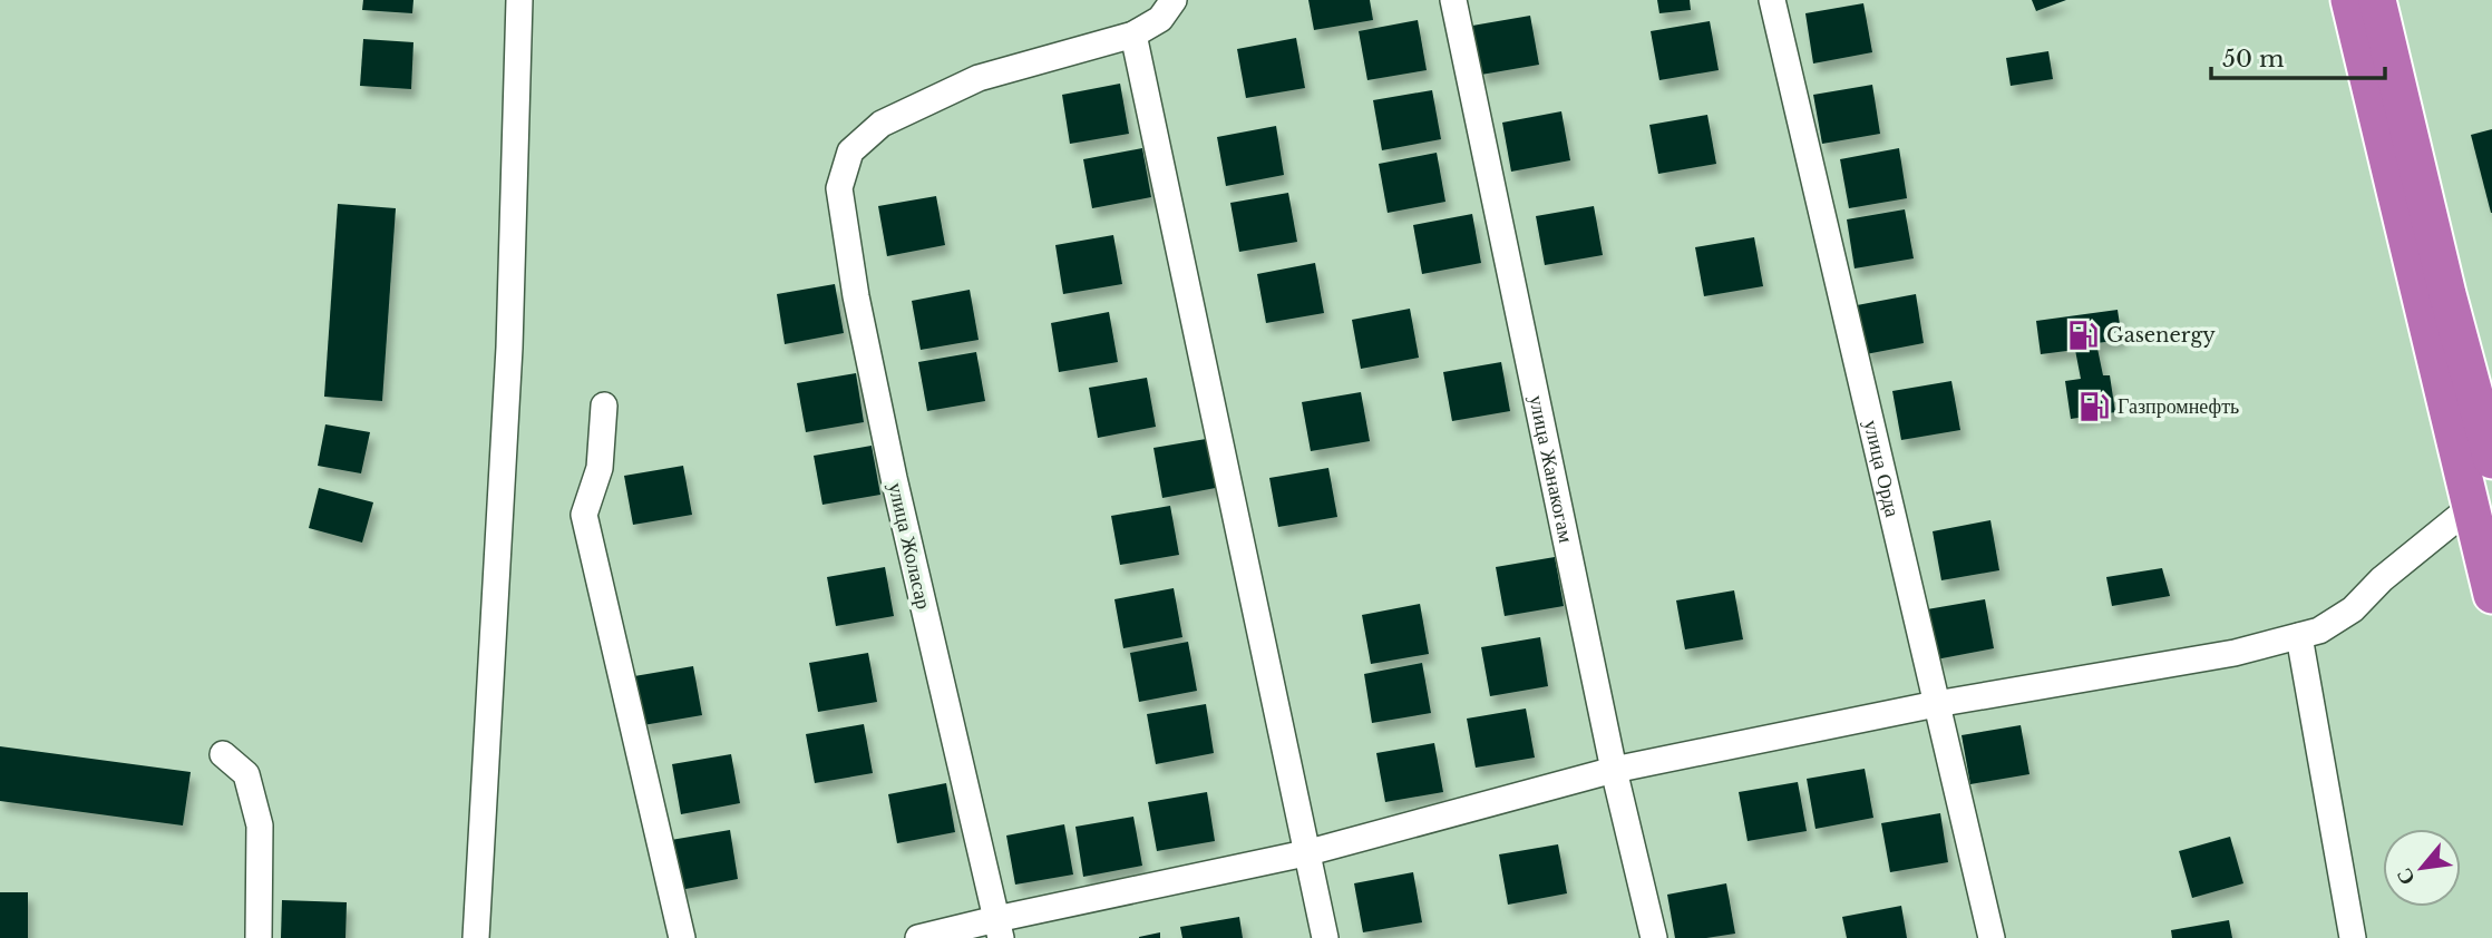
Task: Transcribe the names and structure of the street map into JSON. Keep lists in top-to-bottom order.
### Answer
{
  "streets": {
    "street": ["улица Жанакогам", "улица Орда", "улица Жоласар"]
  },
  "places": {
    "fuel station": ["Gasenergy", "Газпромнефть"]
  },
  "scale_bar": "50 m",
  "north": "bottom left"
}
